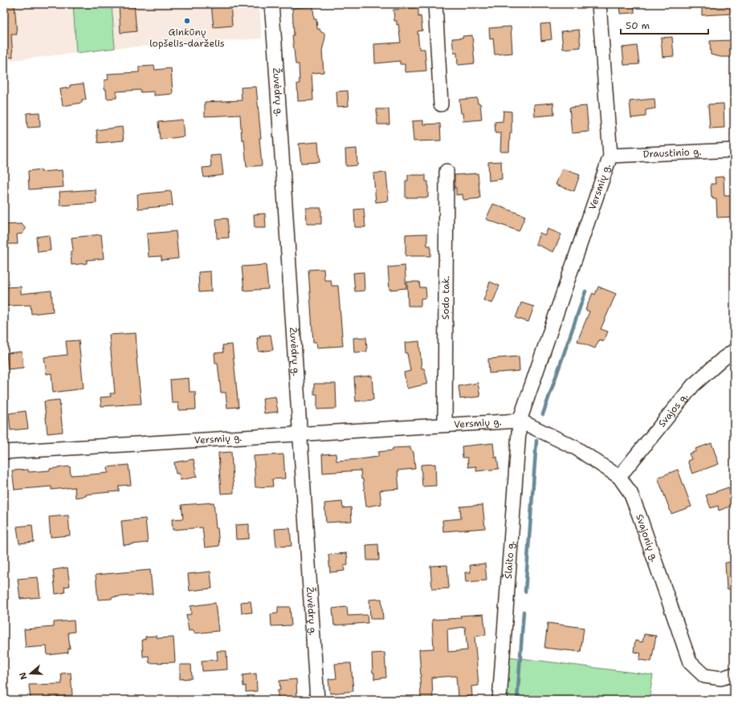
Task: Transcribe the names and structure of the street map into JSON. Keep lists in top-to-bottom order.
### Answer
{
  "streets": {
    "street": [
      "Žuvėdrų g.",
      "Draustinio g.",
      "Versmių g.",
      "Sodo tak.",
      "Svajos g.",
      "Svajonių g.",
      "Šlaito g."
    ]
  },
  "crossings": [
    ["Žuvėdrų g.", "Versmių g."],
    ["Draustinio g.", "Versmių g."],
    ["Versmių g.", "Sodo tak."],
    ["Versmių g.", "Svajonių g."],
    ["Versmių g.", "Šlaito g."],
    ["Svajos g.", "Svajonių g."],
    ["Svajonių g.", "Šlaito g."]
  ],
  "places": ["Ginkūnų lopšelis-darželis"],
  "scale_bar": "50 m",
  "north": "left"
}
